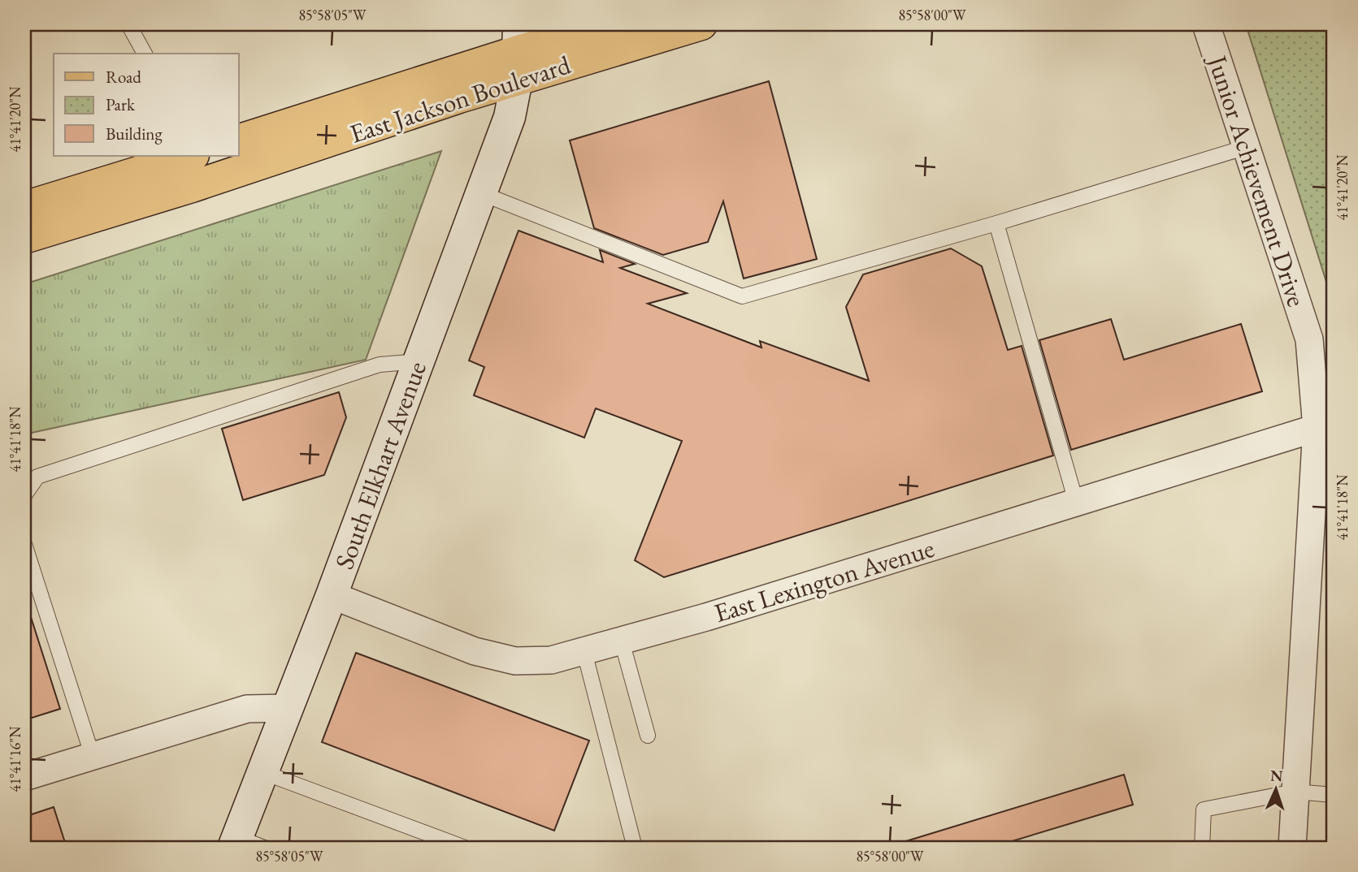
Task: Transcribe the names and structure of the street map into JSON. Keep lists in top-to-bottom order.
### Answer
{
  "streets": {
    "main road": ["East Jackson Boulevard", "South Elkhart Avenue"],
    "street": ["Junior Achievement Drive", "East Lexington Avenue"]
  },
  "crossings": [
    ["East Jackson Boulevard", "South Elkhart Avenue"],
    ["Junior Achievement Drive", "East Lexington Avenue"],
    ["South Elkhart Avenue", "East Lexington Avenue"]
  ],
  "legend": ["Road", "Park", "Building"],
  "north": "top",
  "coordinates": [
    "85°58'05\"W",
    "85°58'00\"W",
    "41°41'20\"N",
    "41°41'18\"N",
    "41°41'16\"N"
  ]
}
